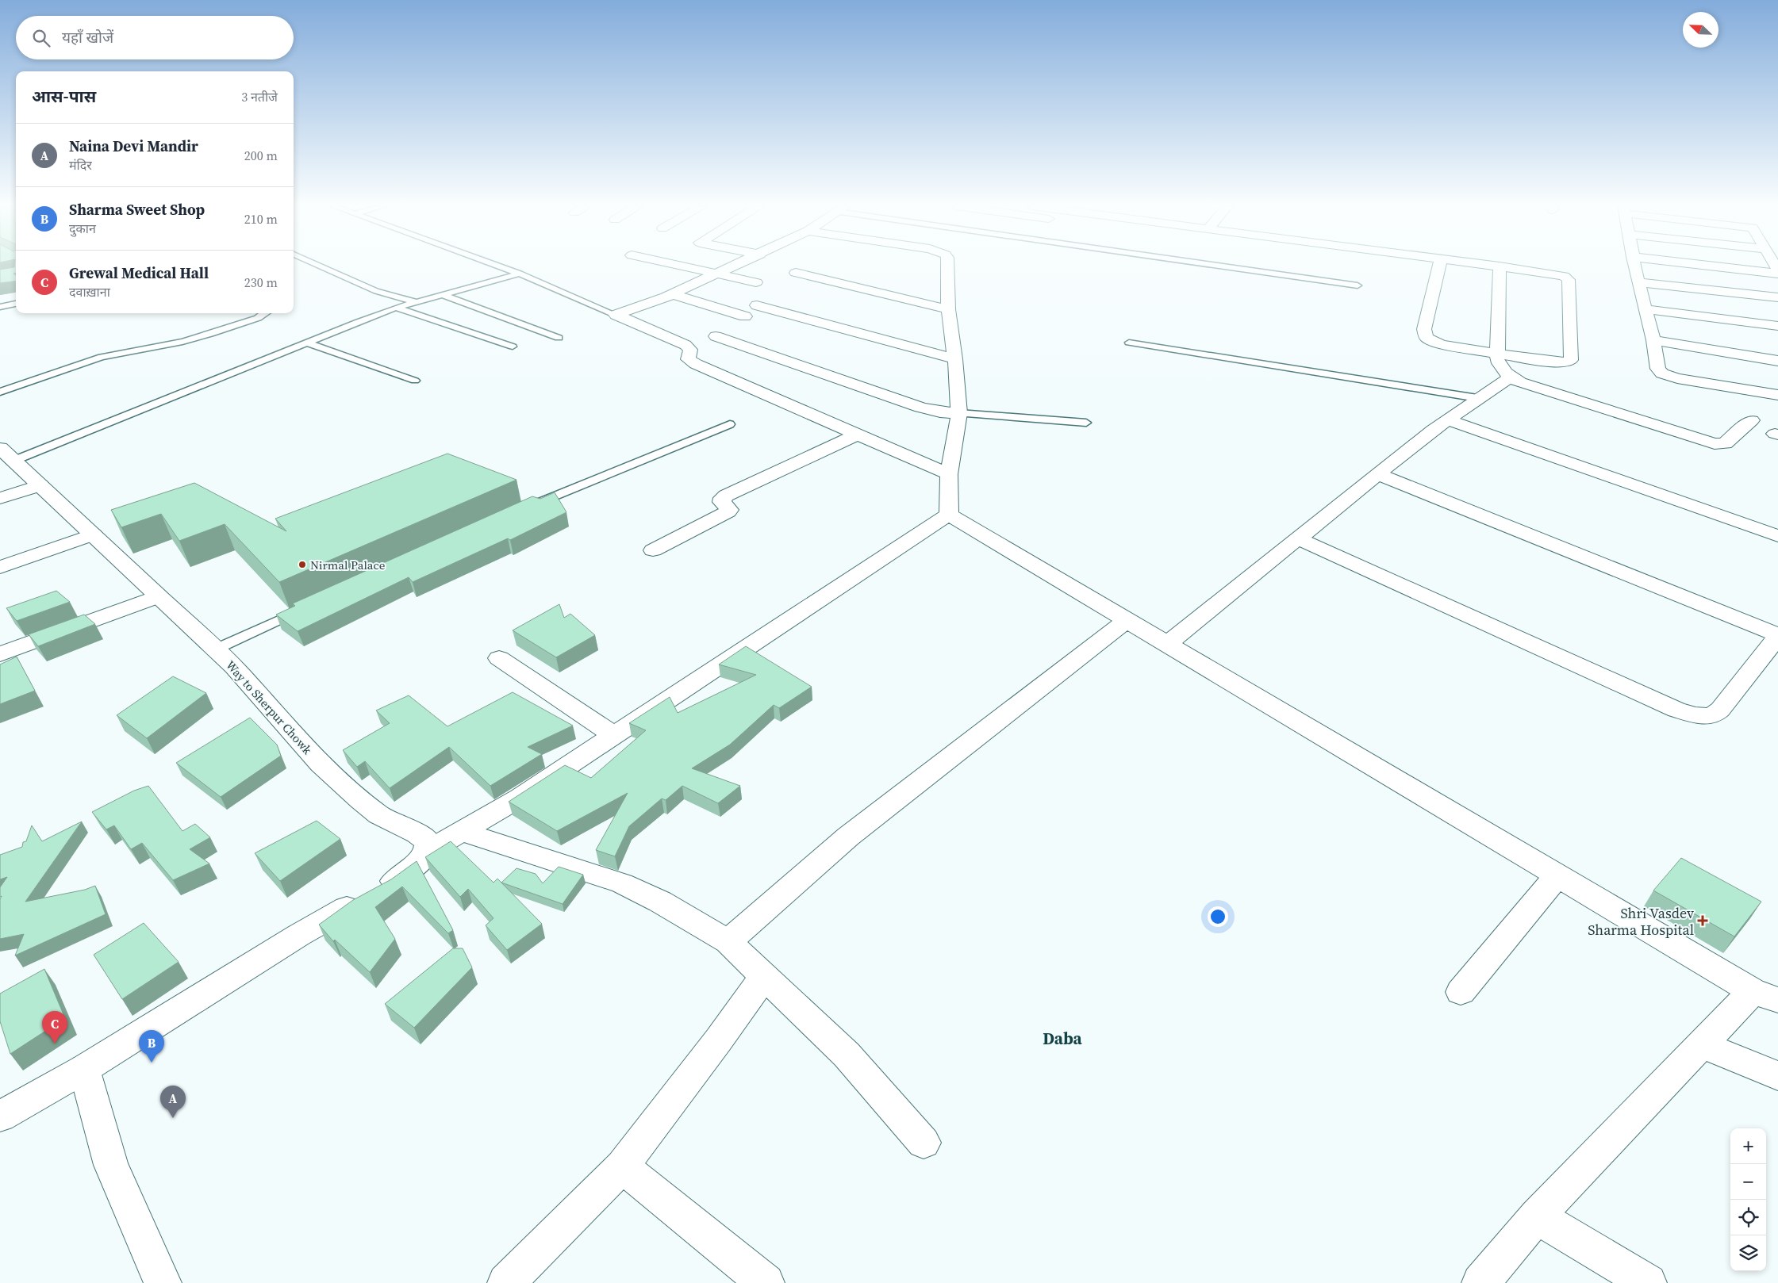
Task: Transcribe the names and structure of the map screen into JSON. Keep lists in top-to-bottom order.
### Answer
{
  "streets": {
    "street": ["Way to Sherpur Chowk"]
  },
  "districts": ["Daba"],
  "places": {
    "other": ["Nirmal Palace"],
    "health": ["Shri Vasdev Sharma Hospital"]
  },
  "north": "top left",
  "page": {
    "search": "यहाँ खोजें",
    "heading": ["आस-पास", "3 नतीजे"],
    "list": [
      {
        "mark": "A",
        "name": "Naina Devi Mandir",
        "note": "मंदिर",
        "value": "200 m"
      },
      {
        "mark": "B",
        "name": "Sharma Sweet Shop",
        "note": "दुकान",
        "value": "210 m"
      },
      {
        "mark": "C",
        "name": "Grewal Medical Hall",
        "note": "दवाख़ाना",
        "value": "230 m"
      }
    ],
    "pins": ["C", "B", "A"],
    "map_buttons": ["+", "−"]
  }
}
